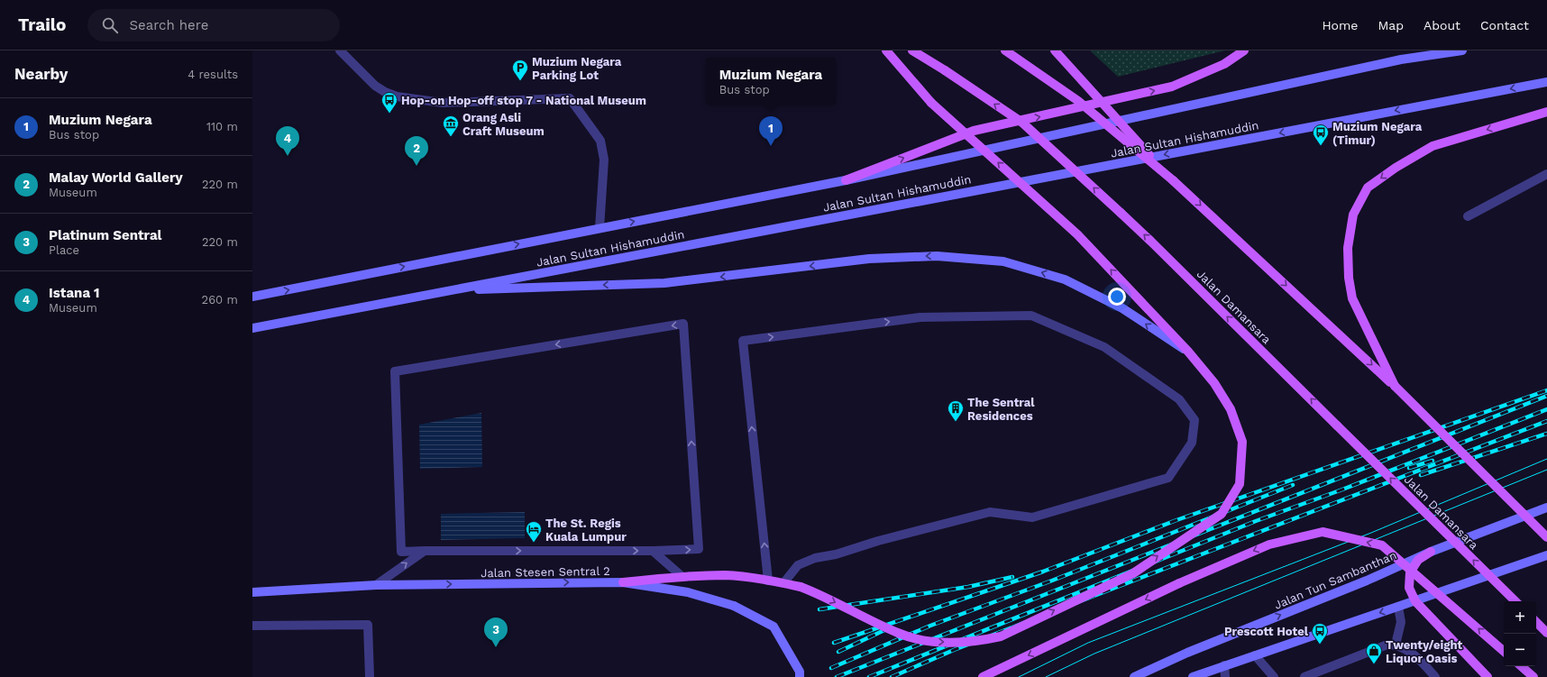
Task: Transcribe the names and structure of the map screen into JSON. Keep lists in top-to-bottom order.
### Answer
{
  "streets": {
    "main road": [
      "Jalan Sultan Hishamuddin",
      "Jalan Damansara",
      "Jalan Stesen Sentral 2",
      "Jalan Tun Sambanthan"
    ]
  },
  "one_way": ["Jalan Stesen Sentral 2"],
  "places": {
    "parking": ["Muzium Negara Parking Lot"],
    "bus stop": ["Hop-on Hop-off stop 7 - National Museum", "Muzium Negara (Timur)", "Prescott Hotel"],
    "museum": ["Orang Asli Craft Museum"],
    "building": ["The Sentral Residences"],
    "hotel": ["The St. Regis Kuala Lumpur"],
    "shop": ["Twenty/eight Liquor Oasis"]
  },
  "page": {
    "header": "Trailo",
    "search": "Search here",
    "nav": [
      "Home",
      "Map",
      "About",
      "Contact"
    ],
    "heading": ["Nearby", "4 results"],
    "popup": ["Muzium Negara", "Bus stop"],
    "list": [
      {
        "mark": "1",
        "name": "Muzium Negara",
        "note": "Bus stop",
        "value": "110 m"
      },
      {
        "mark": "2",
        "name": "Malay World Gallery",
        "note": "Museum",
        "value": "220 m"
      },
      {
        "mark": "3",
        "name": "Platinum Sentral",
        "note": "Place",
        "value": "220 m"
      },
      {
        "mark": "4",
        "name": "Istana 1",
        "note": "Museum",
        "value": "260 m"
      }
    ],
    "pins": [
      "1",
      "4",
      "2",
      "3"
    ],
    "map_buttons": ["+", "−"]
  }
}
